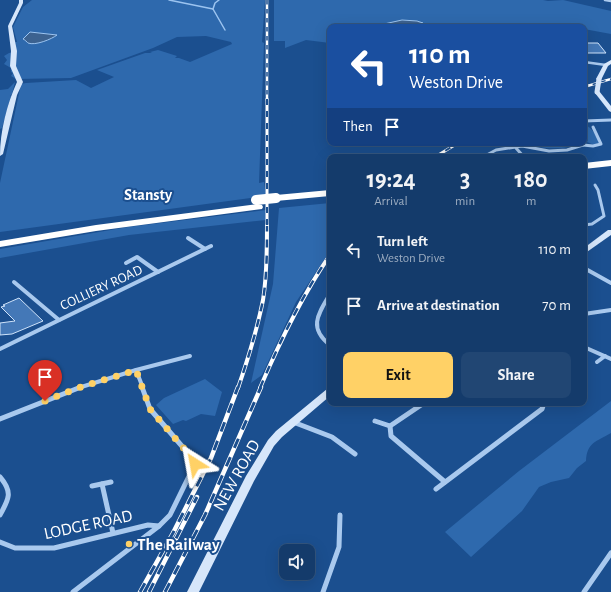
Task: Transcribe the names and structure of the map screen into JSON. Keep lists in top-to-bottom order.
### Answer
{
  "streets": {
    "street": ["COLLIERY ROAD", "NEW ROAD", "LODGE ROAD"]
  },
  "districts": ["Stansty"],
  "places": ["The Railway"],
  "page": {
    "turn": ["110 m", "Weston Drive"],
    "then": "Then",
    "eta": [
      "19:24",
      "Arrival",
      "3",
      "min",
      "180",
      "m"
    ],
    "list": [
      {
        "name": "Turn left",
        "note": "Weston Drive",
        "value": "110 m"
      },
      {
        "name": "Arrive at destination",
        "value": "70 m"
      }
    ],
    "buttons": ["Exit", "Share"]
  }
}
